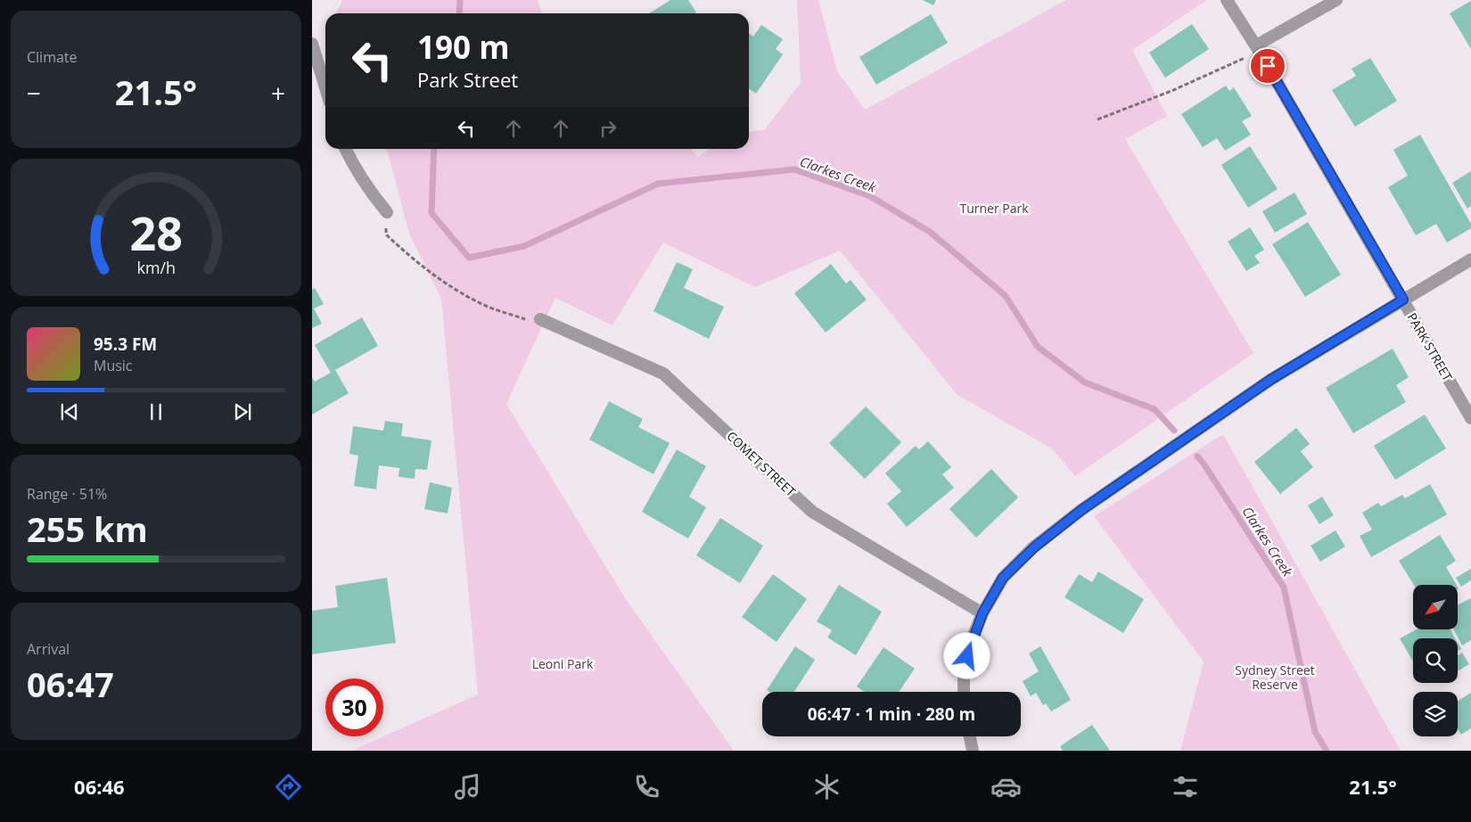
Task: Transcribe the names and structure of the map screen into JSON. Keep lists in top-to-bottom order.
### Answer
{
  "streets": {
    "street": ["PARK STREET", "COMET STREET"]
  },
  "water": ["Clarkes Creek"],
  "parks": ["Turner Park", "Leoni Park", "Sydney Street Reserve"],
  "north": "bottom left",
  "page": {
    "tile": [
      "Climate",
      ["Range · 51%", "255 km"],
      ["Arrival", "06:47"]
    ],
    "turn": ["190 m", "Park Street"],
    "heat": ["−", "21.5°", "+"],
    "song": ["95.3 FM", "Music"],
    "limit": "30",
    "trip": "06:47 · 1 min · 280 m",
    "tabs": ["06:46", "21.5°"],
    "gauge": ["28", "km/h"]
  }
}
